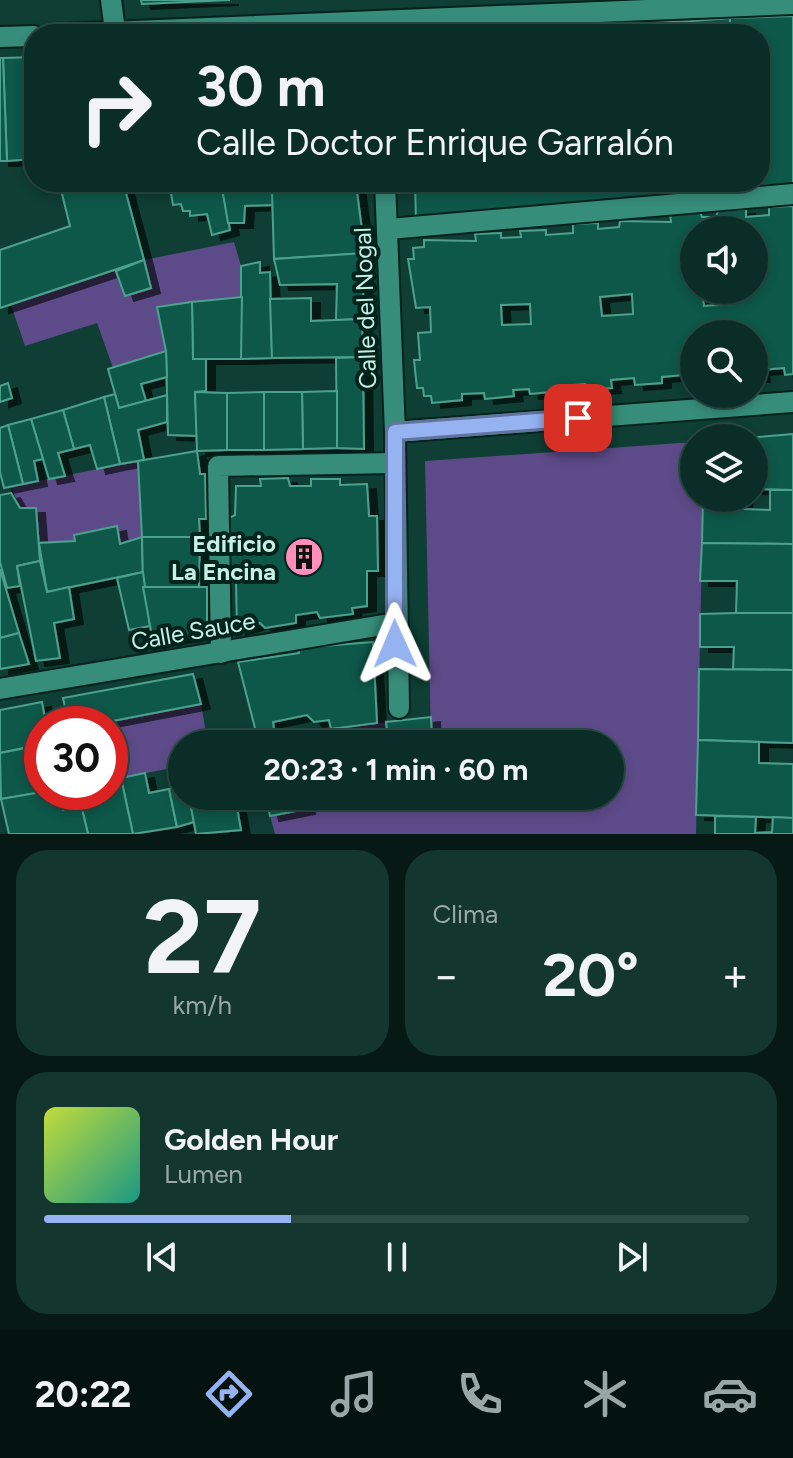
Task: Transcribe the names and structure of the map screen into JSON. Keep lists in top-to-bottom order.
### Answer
{
  "streets": {
    "street": ["Calle del Nogal", "Calle Sauce"]
  },
  "crossings": [
    ["Calle del Nogal", "Calle Sauce"]
  ],
  "places": {
    "building": ["Edificio La Encina"]
  },
  "page": {
    "turn": ["30 m", "Calle Doctor Enrique Garralón"],
    "limit": "30",
    "trip": "20:23 · 1 min · 60 m",
    "tile": [
      ["27", "km/h"],
      "Clima"
    ],
    "heat": ["−", "20°", "+"],
    "song": ["Golden Hour", "Lumen"],
    "tabs": "20:22"
  }
}
